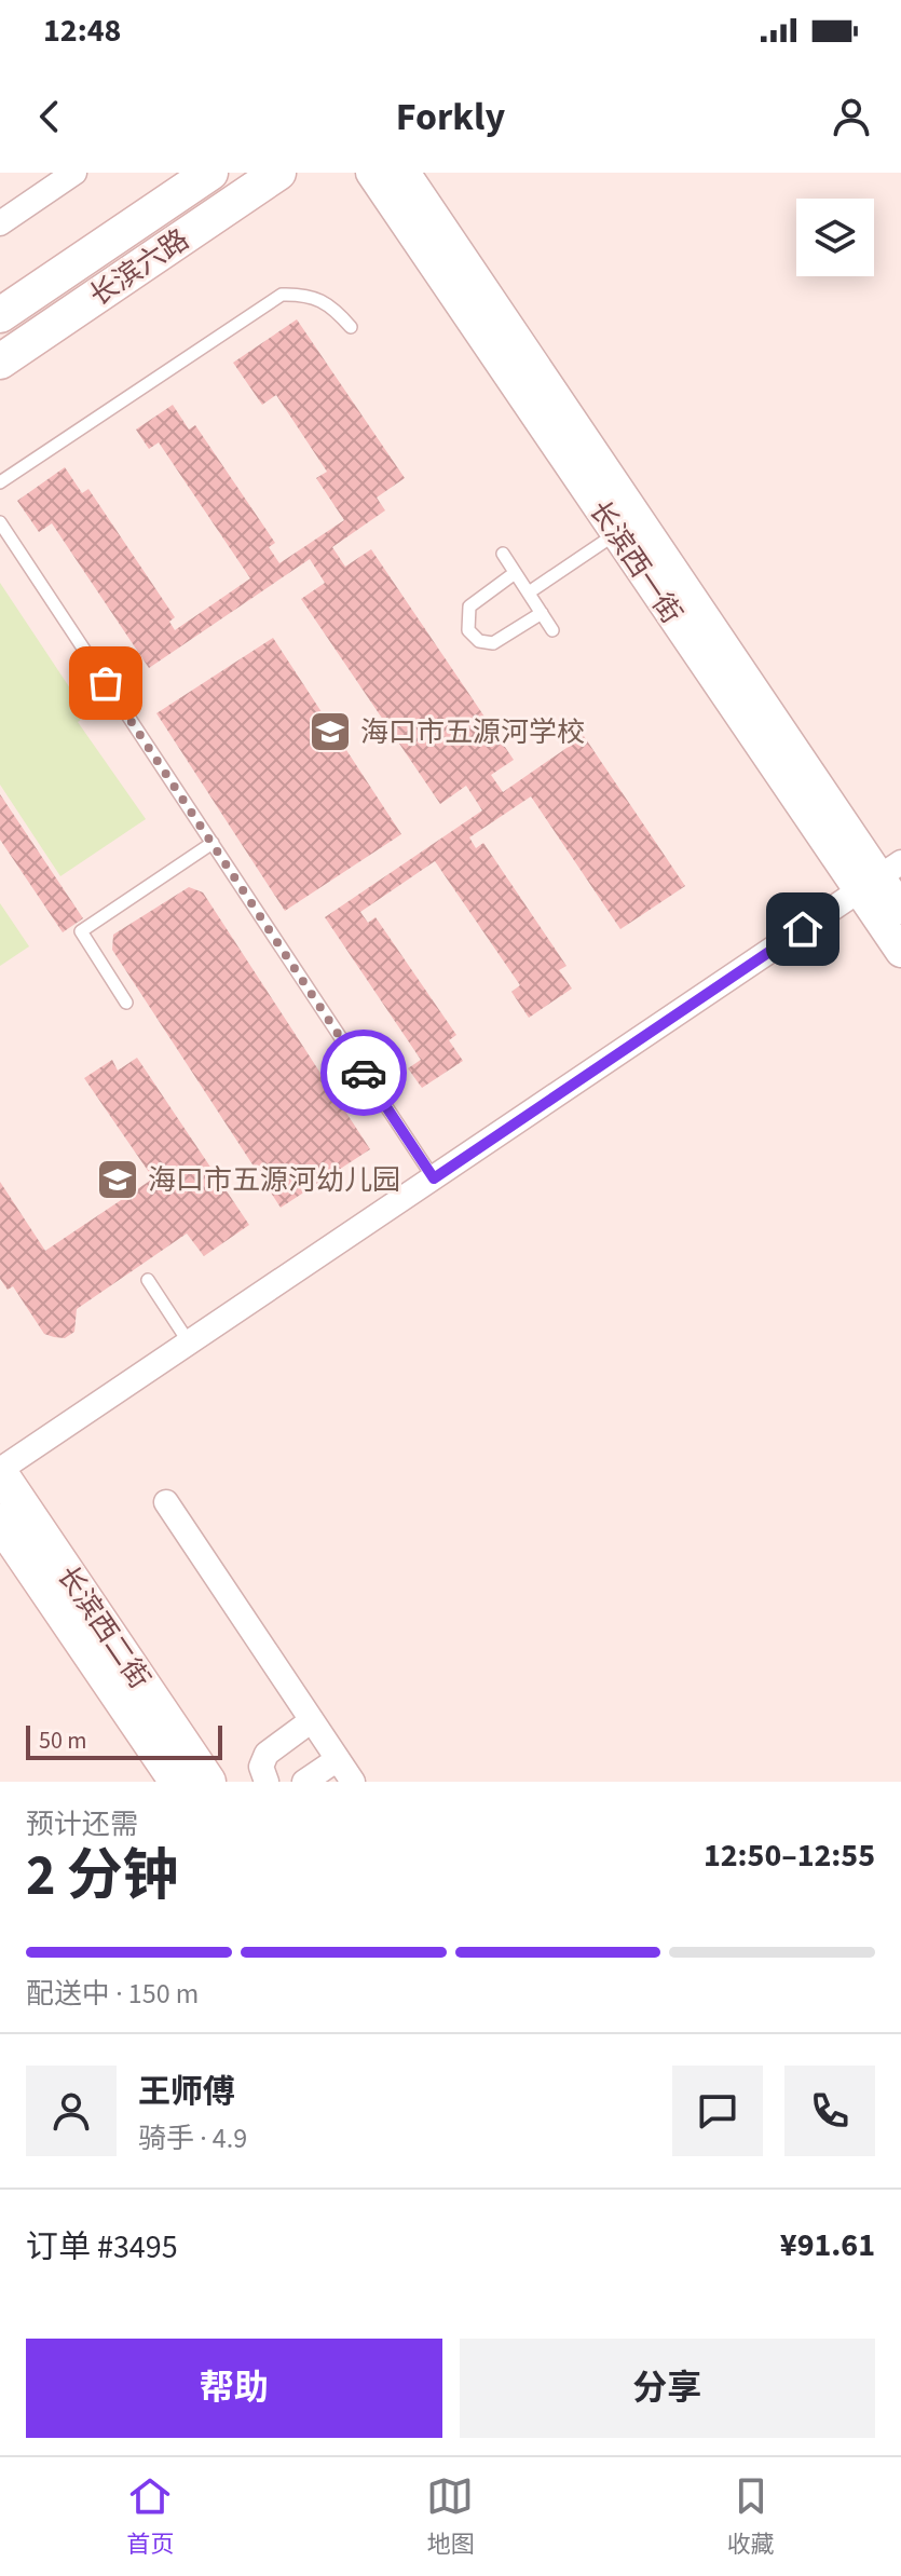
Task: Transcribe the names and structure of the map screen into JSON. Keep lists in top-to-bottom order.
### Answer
{
  "streets": {
    "main road": ["长滨六路", "长滨西二街"],
    "street": ["长滨西一街"]
  },
  "places": {
    "school or university": ["海口市五源河学校", "海口市五源河幼儿园"]
  },
  "scale_bar": "50 m",
  "page": {
    "status": "12:48",
    "header": "Forkly",
    "scale": "50 m",
    "heading": ["2 分钟", "预计还需", "12:50–12:55"],
    "panel": [
      "王师傅",
      "骑手 · 4.9",
      "订单 #3495",
      "¥91.61"
    ],
    "bar": "配送中 · 150 m",
    "buttons": ["帮助", "分享"],
    "tabs": ["首页", "地图", "收藏"]
  }
}
